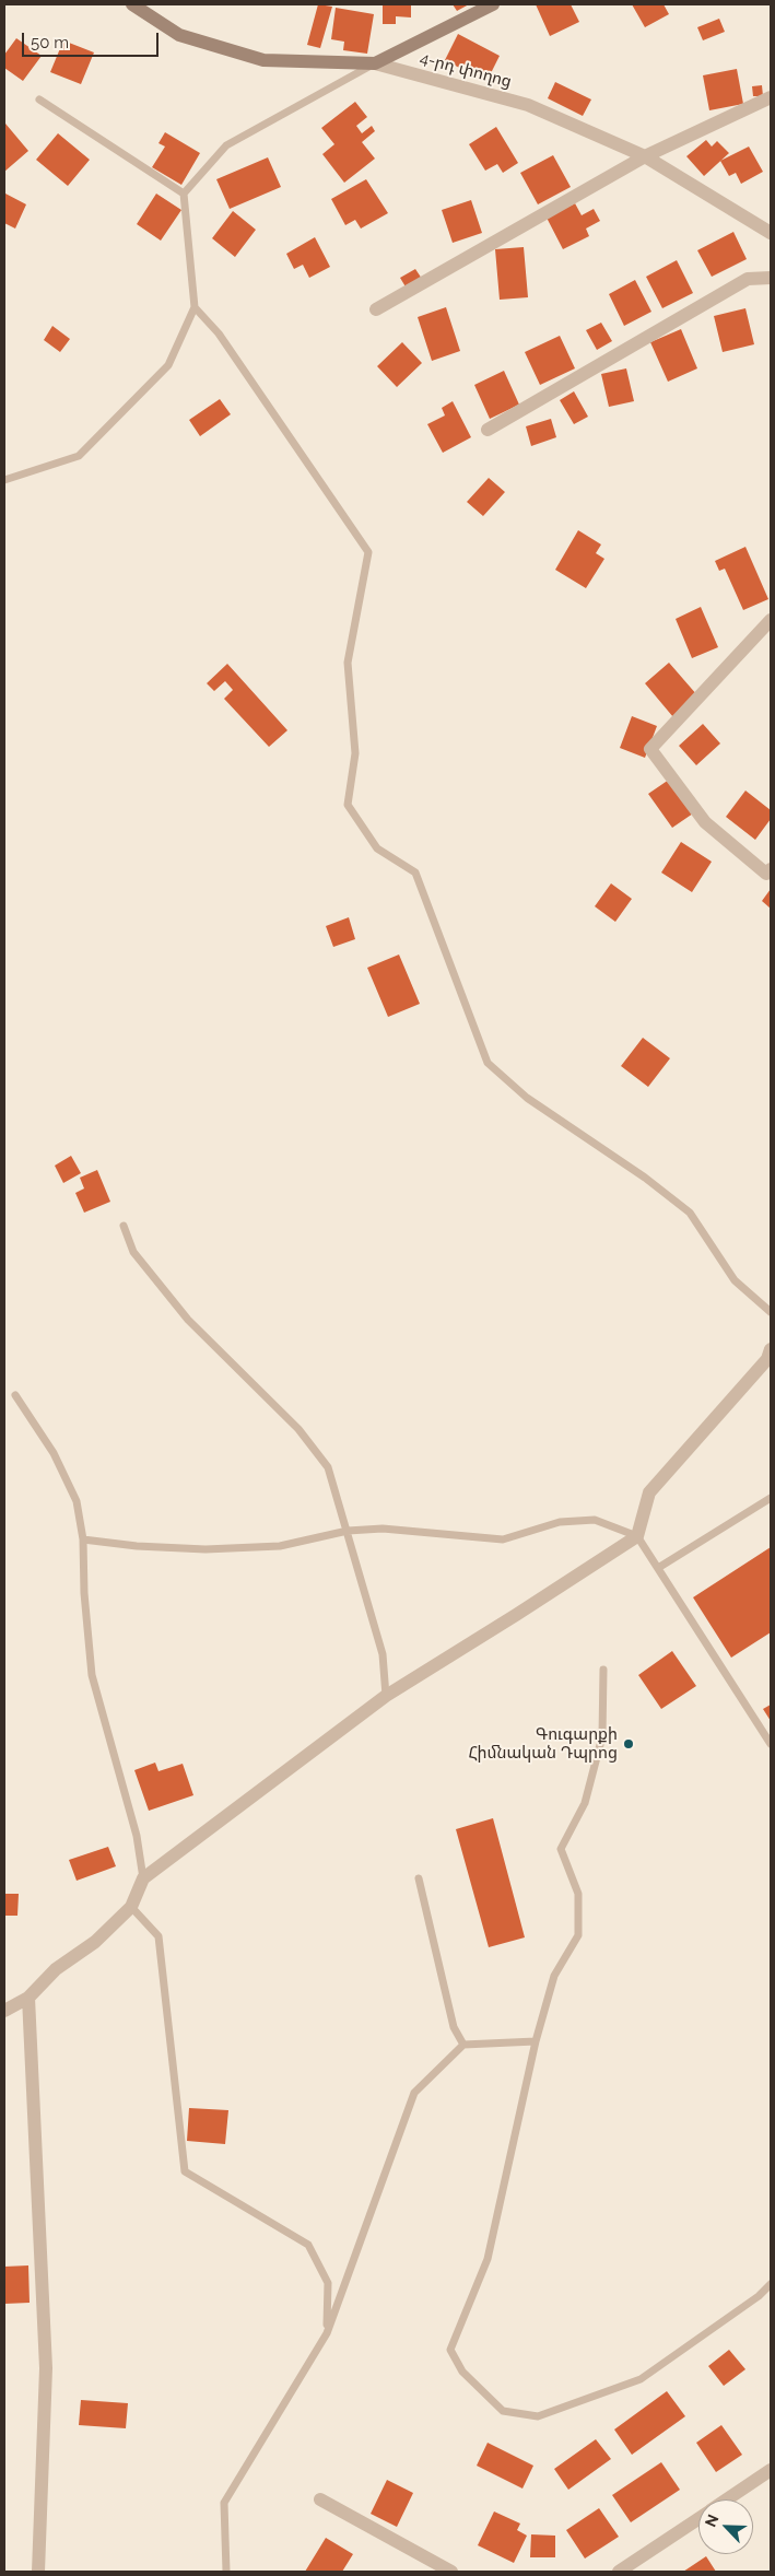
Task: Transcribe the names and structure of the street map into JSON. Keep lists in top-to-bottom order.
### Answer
{
  "streets": {
    "street": ["4-րդ փողոց"]
  },
  "places": ["Գուգարքի Հիմնական Դպրոց"],
  "scale_bar": "50 m",
  "north": "top left"
}
